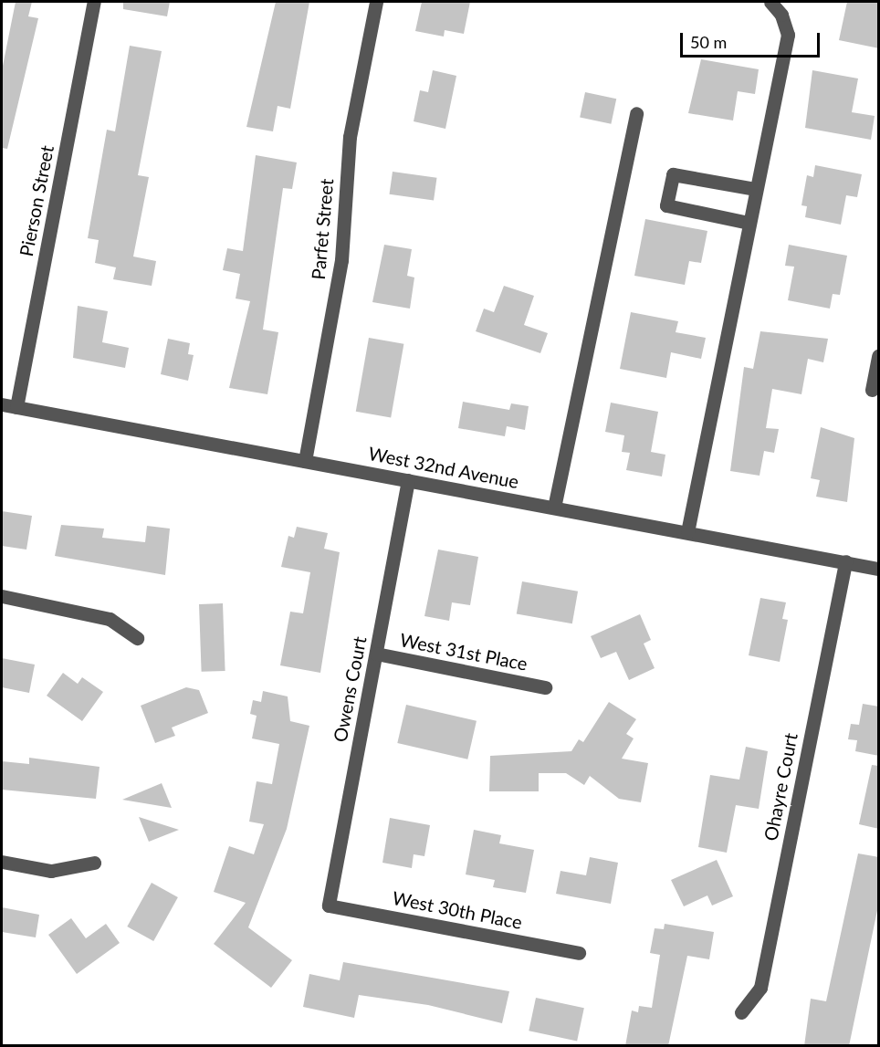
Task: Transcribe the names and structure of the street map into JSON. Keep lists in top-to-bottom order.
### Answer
{
  "streets": {
    "street": [
      "Pierson Street",
      "Parfet Street",
      "West 32nd Avenue",
      "West 31st Place",
      "Owens Court",
      "Ohayre Court",
      "West 30th Place"
    ]
  },
  "crossings": [
    ["Pierson Street", "West 32nd Avenue"],
    ["Parfet Street", "West 32nd Avenue"],
    ["West 32nd Avenue", "Owens Court"],
    ["West 32nd Avenue", "Ohayre Court"],
    ["West 31st Place", "Owens Court"],
    ["Owens Court", "West 30th Place"]
  ],
  "scale_bar": "50 m"
}
